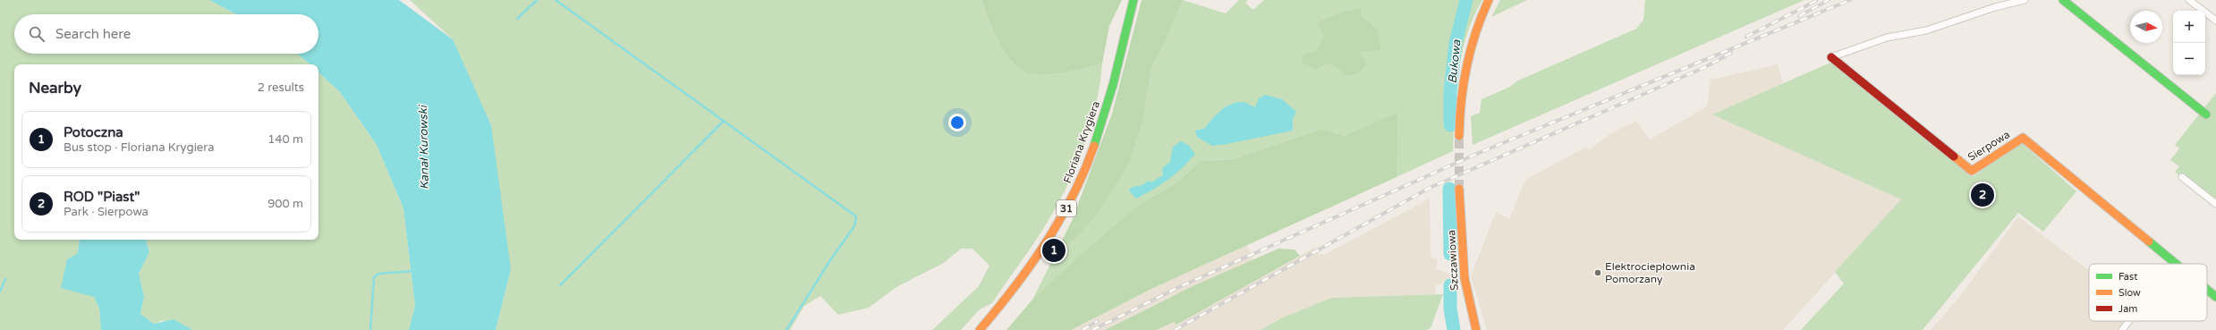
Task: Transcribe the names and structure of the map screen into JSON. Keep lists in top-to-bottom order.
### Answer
{
  "streets": {
    "street": [
      "Floriana Krygiera",
      "Sierpowa",
      "31",
      "Szczawiowa"
    ]
  },
  "water": ["Bukowa", "Kanał Kurowski"],
  "places": ["Elektrociepłownia Pomorzany"],
  "legend": ["Fast", "Slow", "Jam"],
  "north": "right",
  "page": {
    "map_buttons": ["+", "−"],
    "search": "Search here",
    "heading": ["Nearby", "2 results"],
    "list": [
      {
        "mark": "1",
        "name": "Potoczna",
        "note": "Bus stop · Floriana Krygiera",
        "value": "140 m"
      },
      {
        "mark": "2",
        "name": "ROD \"Piast\"",
        "note": "Park · Sierpowa",
        "value": "900 m"
      }
    ],
    "pins": ["2", "1"]
  }
}
